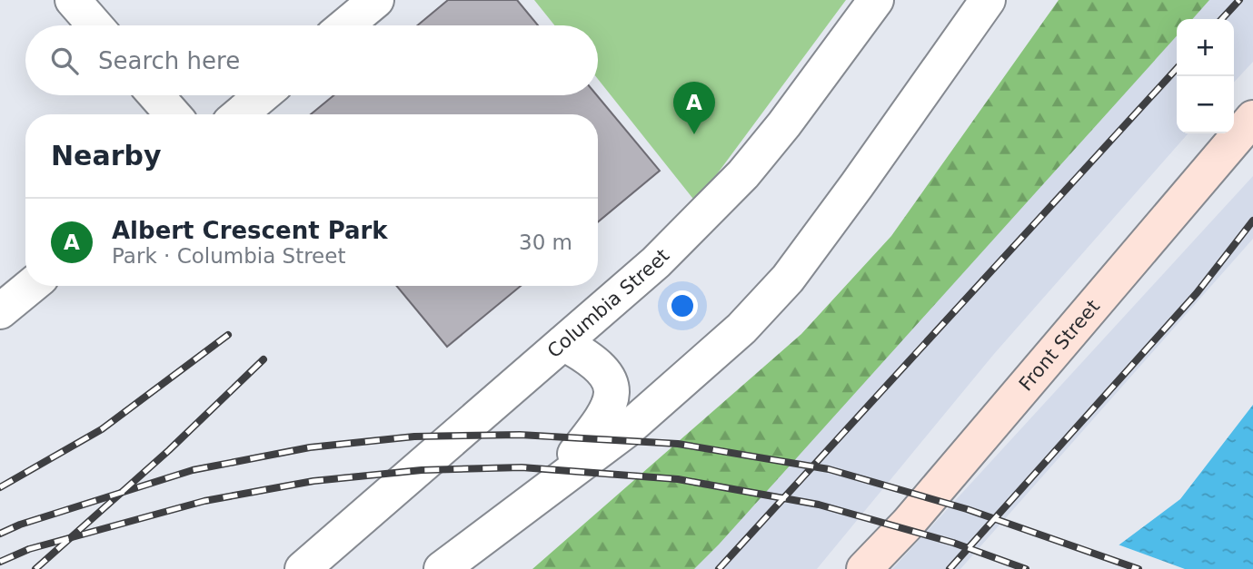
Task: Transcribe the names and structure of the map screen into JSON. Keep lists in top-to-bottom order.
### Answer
{
  "streets": {
    "main road": ["Front Street"],
    "street": ["Columbia Street"]
  },
  "page": {
    "map_buttons": ["+", "−"],
    "search": "Search here",
    "pins": "A",
    "heading": "Nearby",
    "list": [
      {
        "mark": "A",
        "name": "Albert Crescent Park",
        "note": "Park · Columbia Street",
        "value": "30 m"
      }
    ]
  }
}
